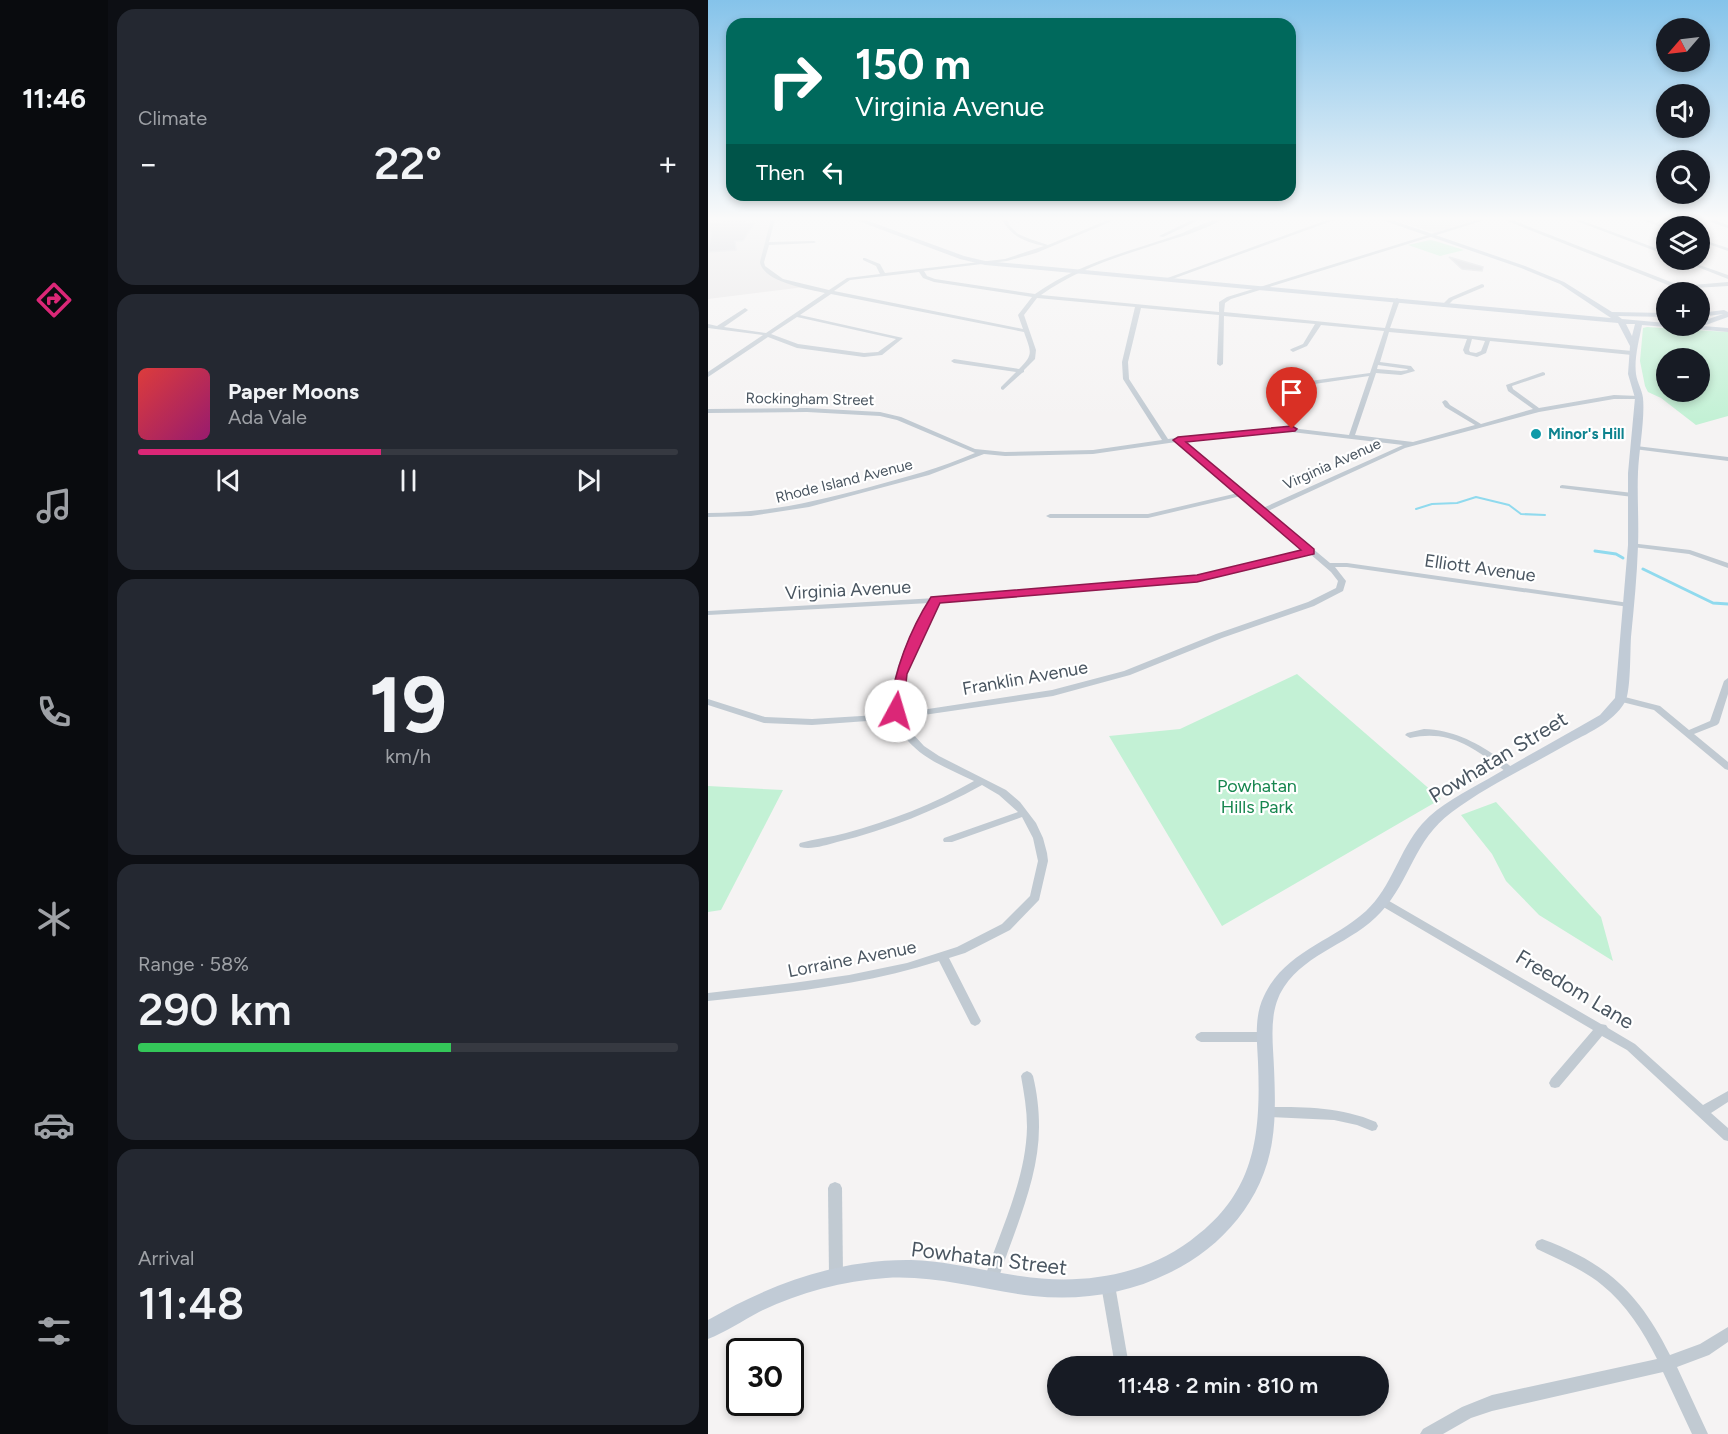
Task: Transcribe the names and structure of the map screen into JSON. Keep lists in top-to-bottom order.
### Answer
{
  "streets": {
    "street": [
      "Rockingham Street",
      "Virginia Avenue",
      "Rhode Island Avenue",
      "Elliott Avenue",
      "Franklin Avenue",
      "Powhatan Street",
      "Lorraine Avenue",
      "Freedom Lane"
    ]
  },
  "crossings": [
    ["Rockingham Street", "Virginia Avenue"],
    ["Rockingham Street", "Rhode Island Avenue"],
    ["Elliott Avenue", "Franklin Avenue"],
    ["Franklin Avenue", "Lorraine Avenue"],
    ["Powhatan Street", "Freedom Lane"]
  ],
  "parks": ["Powhatan Hills Park"],
  "places": ["Minor's Hill"],
  "north": "bottom left",
  "page": {
    "tabs": "11:46",
    "tile": [
      "Climate",
      ["19", "km/h"],
      ["Range · 58%", "290 km"],
      ["Arrival", "11:48"]
    ],
    "map_buttons": ["+", "−"],
    "turn": ["150 m", "Virginia Avenue"],
    "heat": ["−", "22°", "+"],
    "then": "Then",
    "song": ["Paper Moons", "Ada Vale"],
    "limit": "30",
    "trip": "11:48 · 2 min · 810 m"
  }
}
